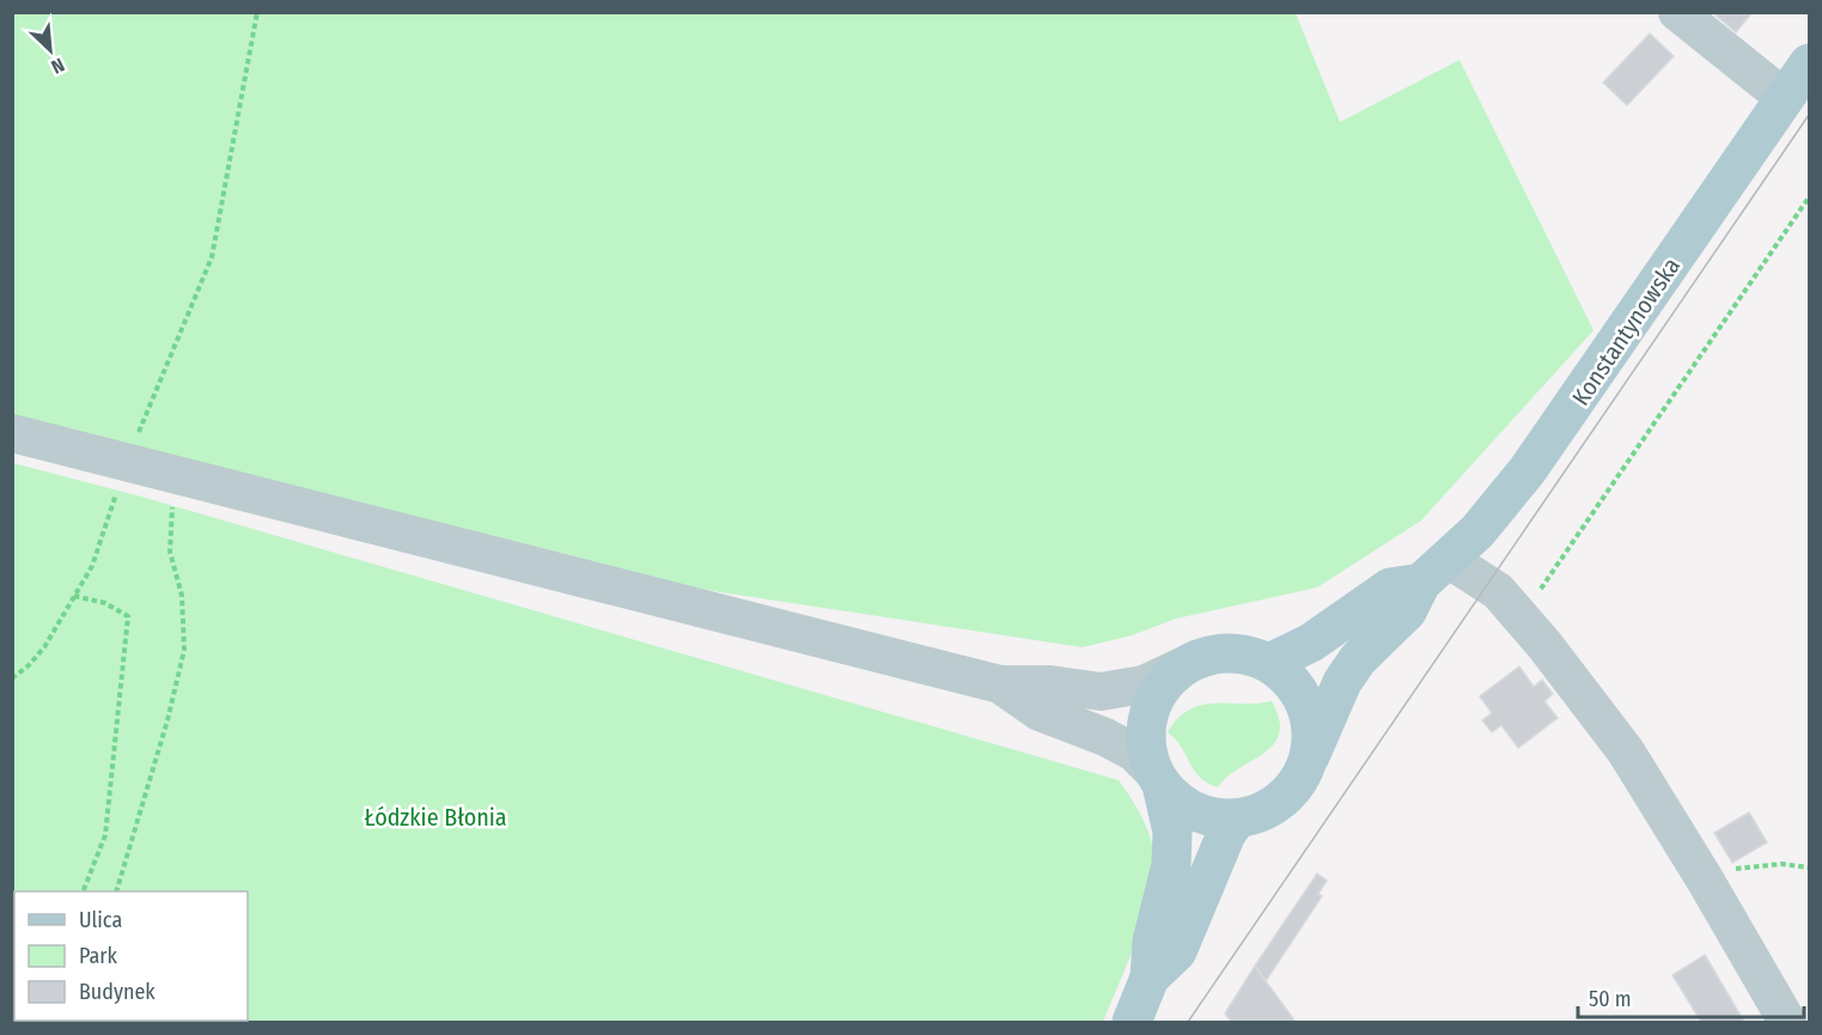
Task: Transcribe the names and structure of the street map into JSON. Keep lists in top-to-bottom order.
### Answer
{
  "streets": {
    "main road": ["Konstantynowska"]
  },
  "parks": ["Łódzkie Błonia"],
  "legend": ["Ulica", "Park", "Budynek"],
  "scale_bar": "50 m",
  "north": "bottom right"
}
